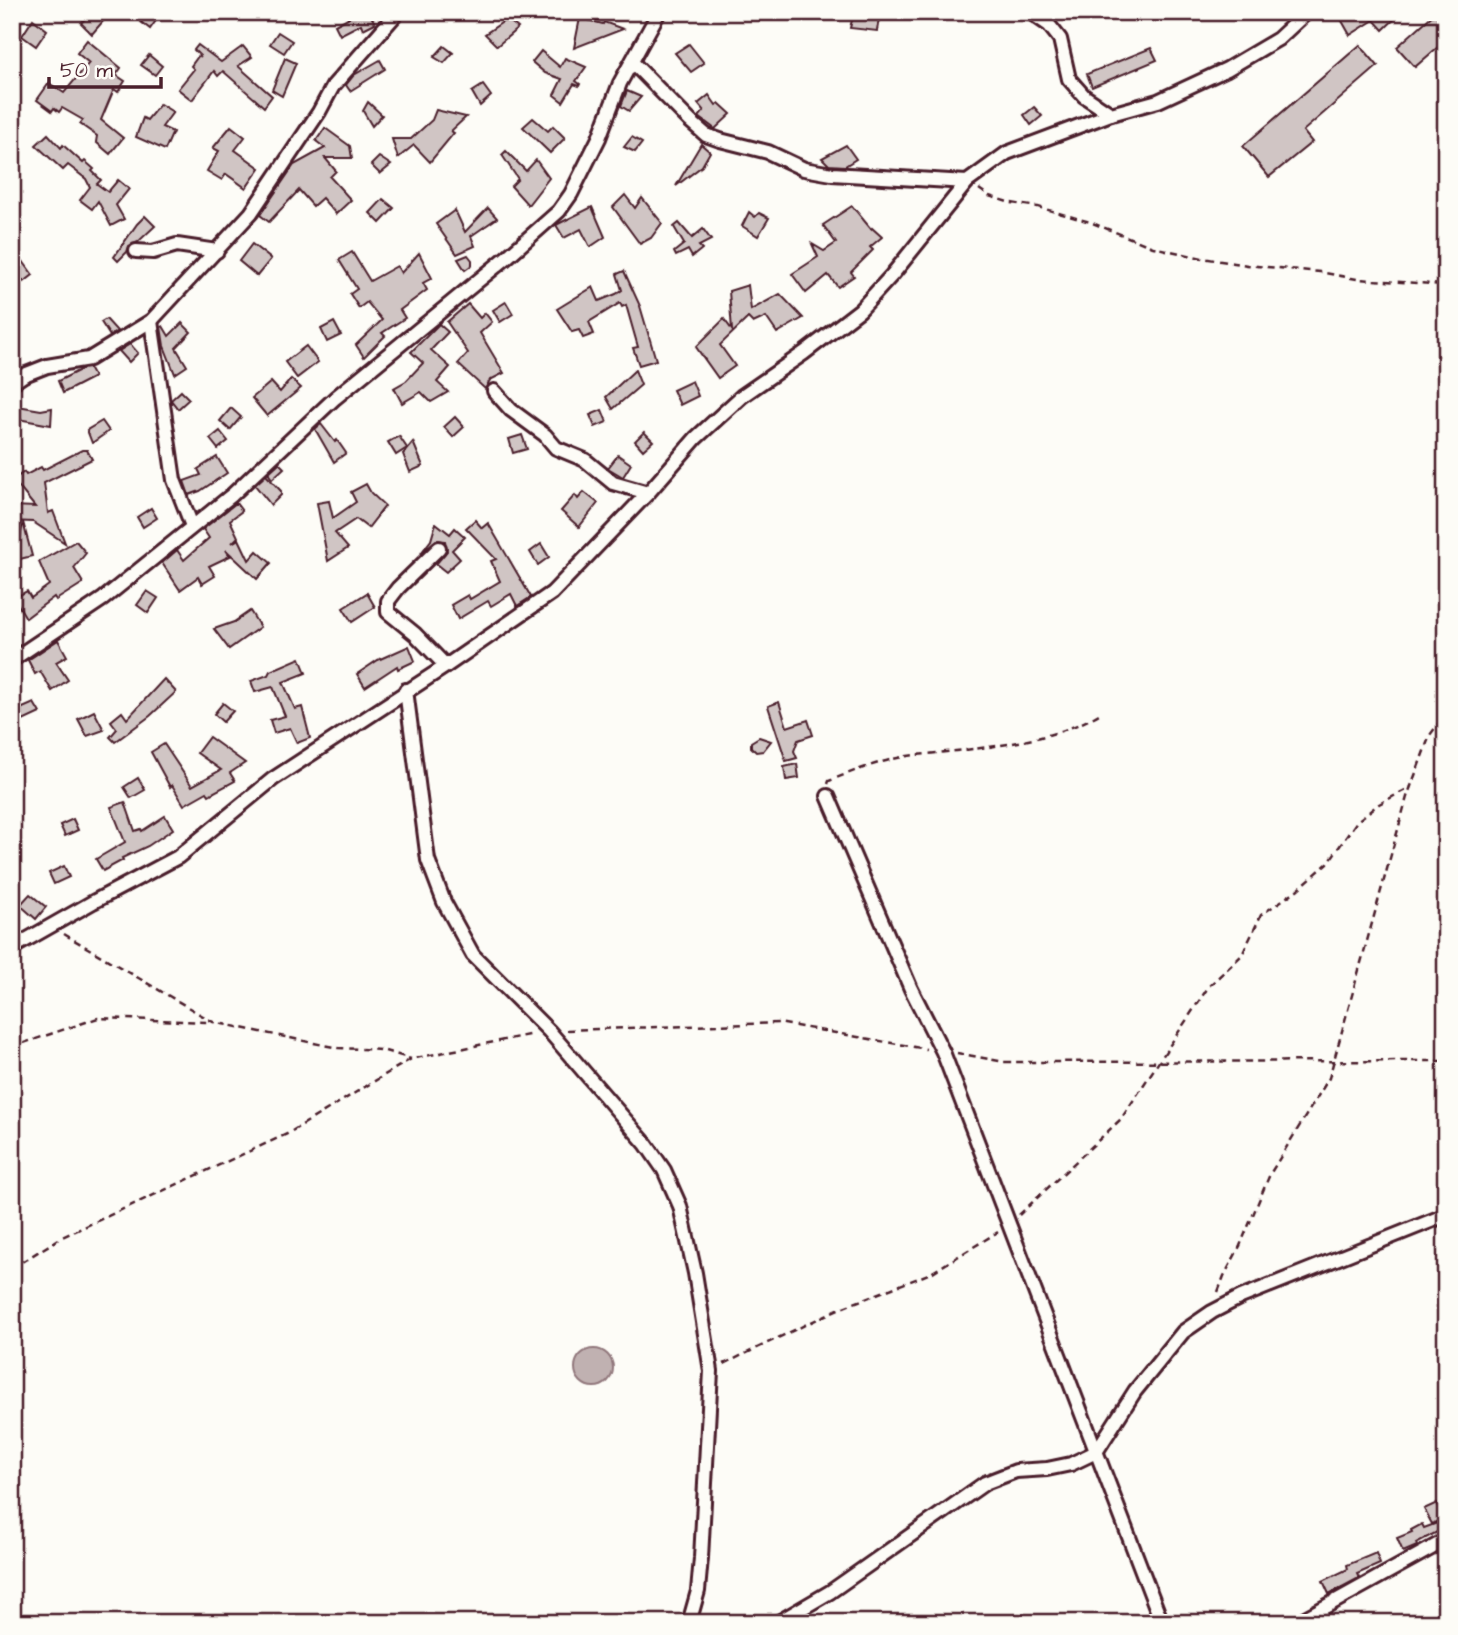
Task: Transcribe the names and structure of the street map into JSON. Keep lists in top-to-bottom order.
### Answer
{
  "scale_bar": "50 m"
}
